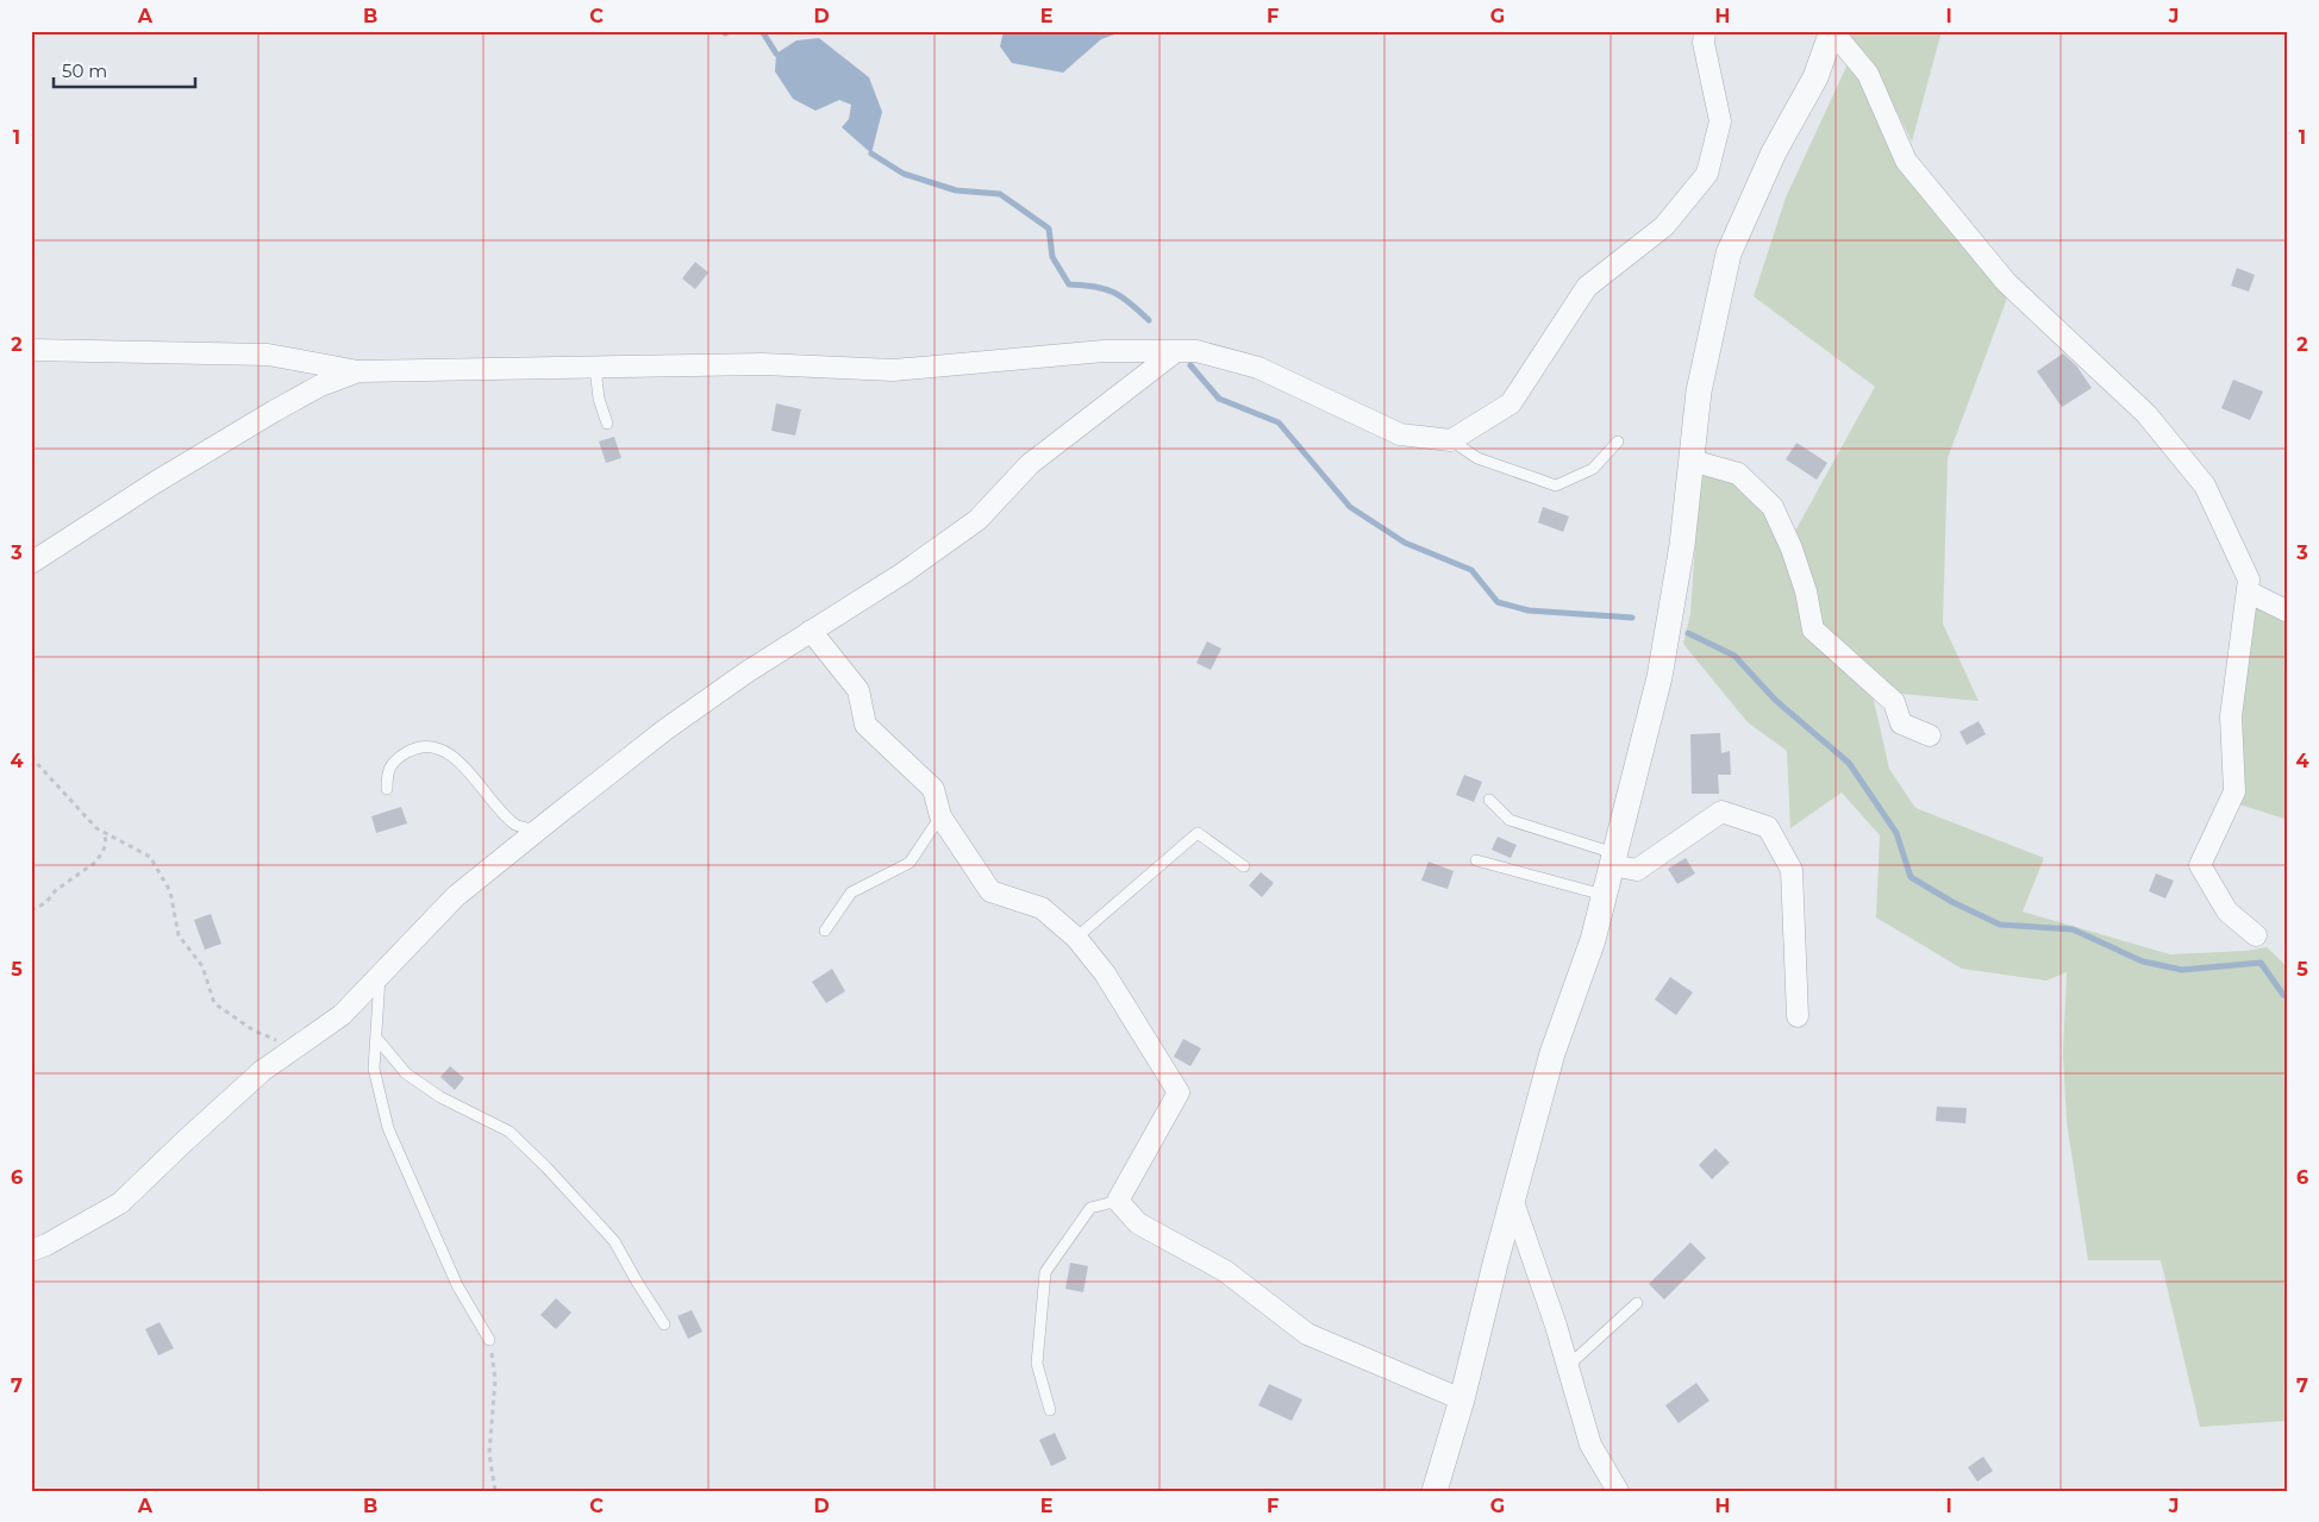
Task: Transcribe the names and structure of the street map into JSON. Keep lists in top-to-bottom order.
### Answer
{
  "scale_bar": "50 m",
  "grid": {
    "columns": [
      "A",
      "B",
      "C",
      "D",
      "E",
      "F",
      "G",
      "H",
      "I",
      "J"
    ],
    "rows": [
      "1",
      "2",
      "3",
      "4",
      "5",
      "6",
      "7"
    ]
  }
}
